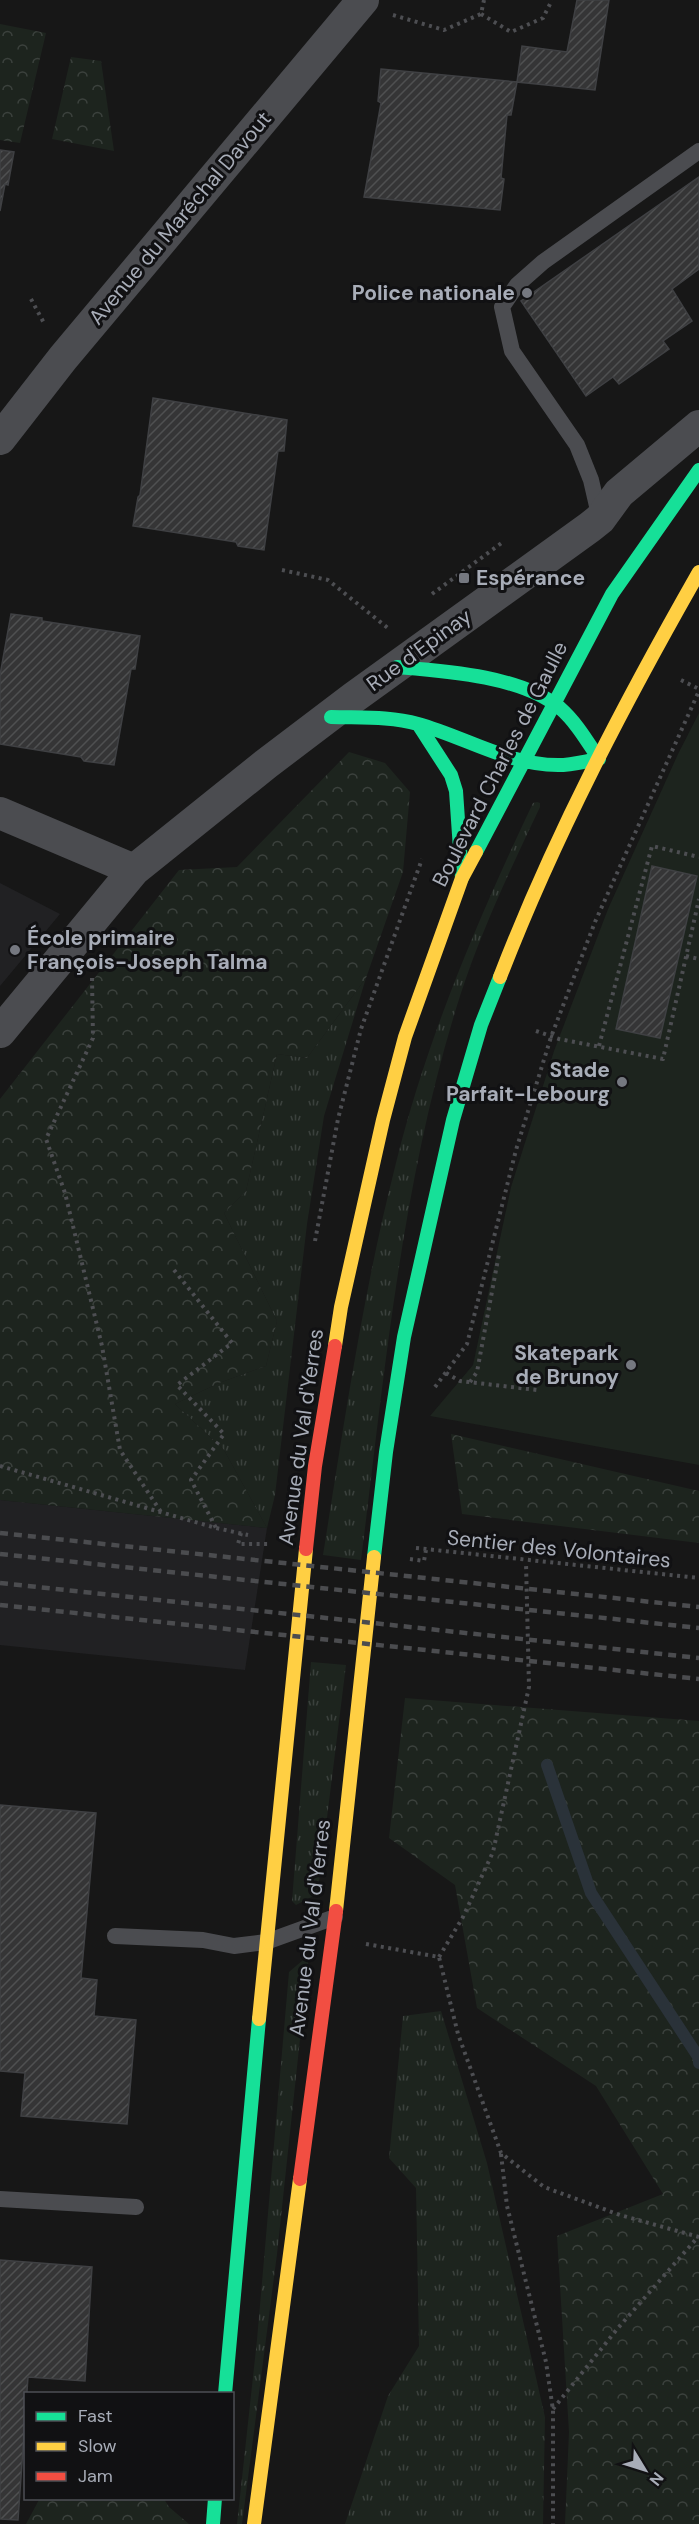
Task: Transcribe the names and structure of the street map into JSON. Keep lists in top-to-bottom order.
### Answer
{
  "streets": {
    "main road": ["Boulevard Charles de Gaulle", "Avenue du Val d'Yerres"],
    "street": ["Avenue du Maréchal Davout", "Rue d'Epinay"],
    "path": ["Sentier des Volontaires"]
  },
  "crossings": [
    ["Boulevard Charles de Gaulle", "Avenue du Val d'Yerres"]
  ],
  "places": {
    "other": [
      "Police nationale",
      "École primaire François-Joseph Talma",
      "Stade Parfait-Lebourg",
      "Skatepark de Brunoy"
    ],
    "transit": ["Espérance"]
  },
  "legend": ["Fast", "Slow", "Jam"],
  "north": "bottom right"
}
